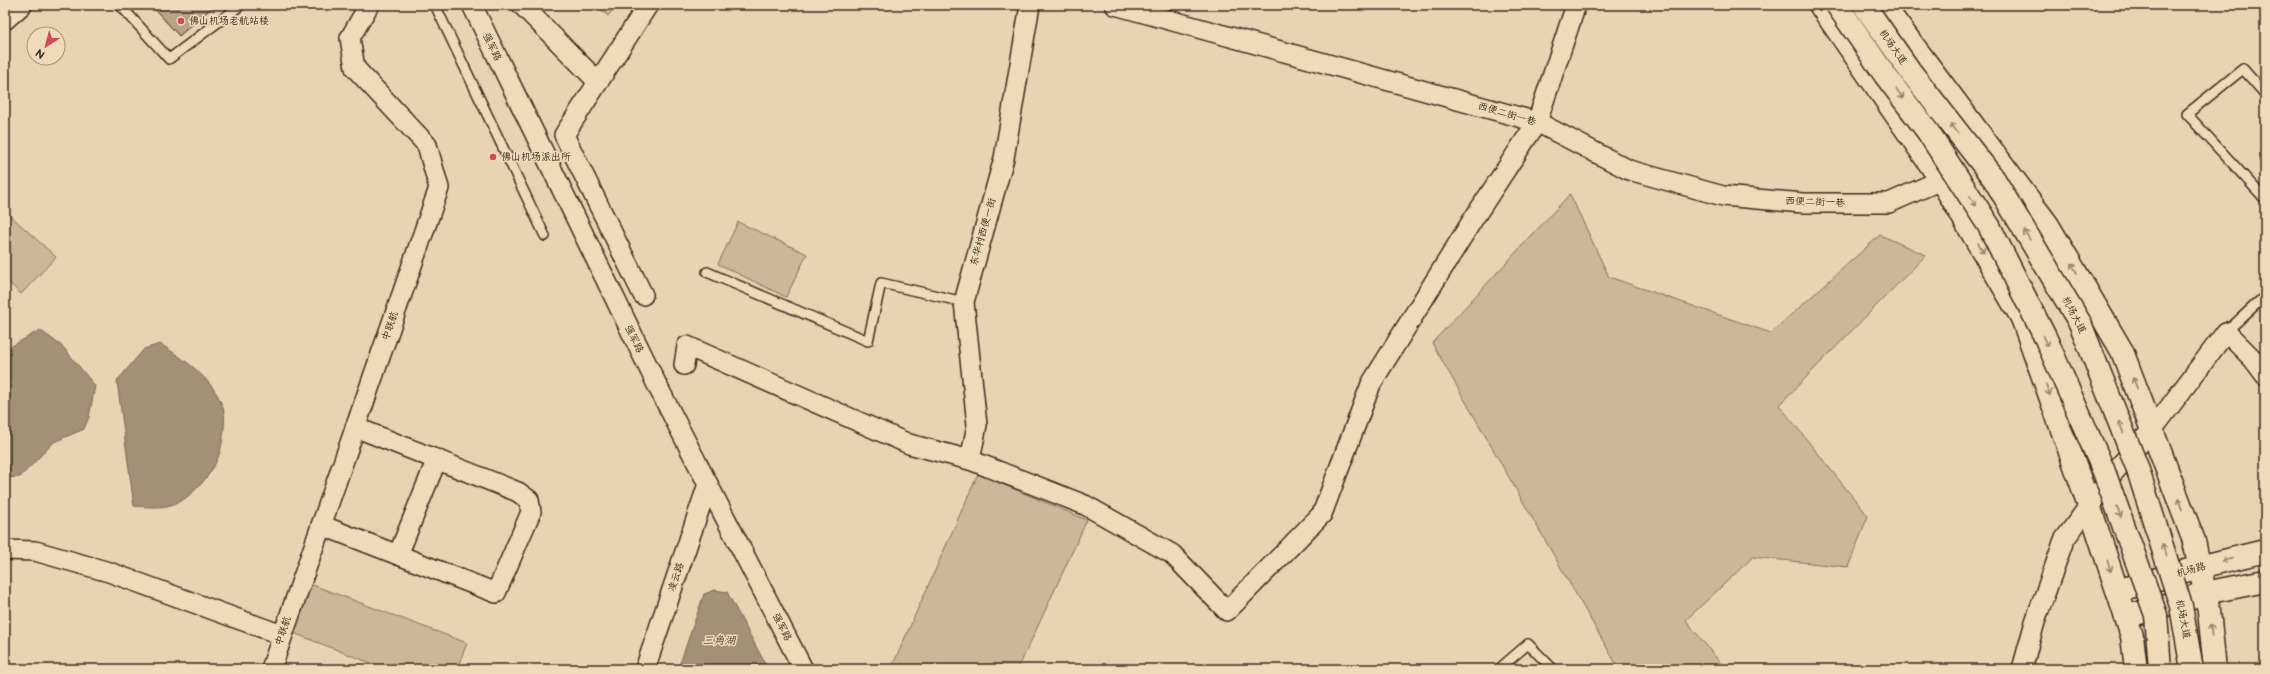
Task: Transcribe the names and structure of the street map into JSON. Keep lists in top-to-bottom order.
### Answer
{
  "streets": {
    "main road": ["机场大道", "机场路"],
    "street": [
      "强军路",
      "西便二街一巷",
      "东华村西便一街",
      "中联航",
      "凌云路"
    ]
  },
  "crossings": [
    ["强军路", "凌云路"]
  ],
  "water": ["三角湖"],
  "places": ["佛山机场老航站楼", "佛山机场派出所"],
  "north": "bottom left"
}
